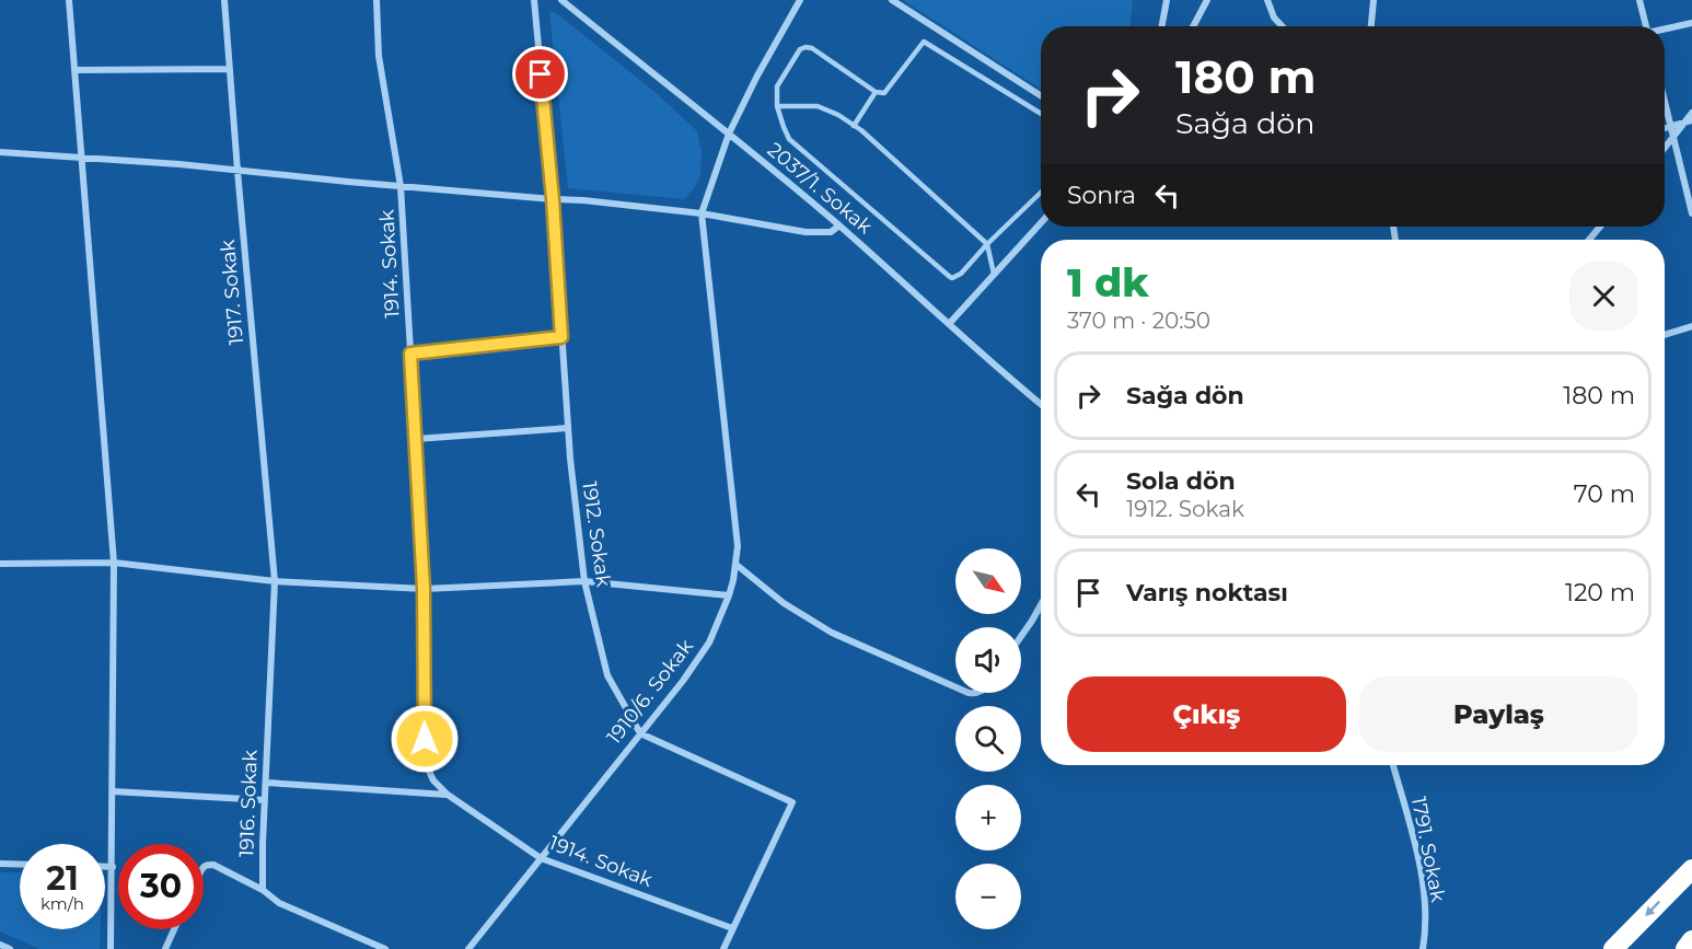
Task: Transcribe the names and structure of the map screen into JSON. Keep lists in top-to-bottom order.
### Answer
{
  "streets": {
    "street": [
      "2037/1. Sokak",
      "1914. Sokak",
      "1917. Sokak",
      "1912. Sokak",
      "1910/6. Sokak",
      "1916. Sokak",
      "1791. Sokak"
    ]
  },
  "crossings": [
    ["1914. Sokak", "1910/6. Sokak"],
    ["1917. Sokak", "1916. Sokak"],
    ["1912. Sokak", "1910/6. Sokak"]
  ],
  "north": "bottom right",
  "page": {
    "turn": ["180 m", "Sağa dön"],
    "then": "Sonra",
    "heading": ["1 dk", "370 m · 20:50"],
    "list": [
      {
        "name": "Sağa dön",
        "value": "180 m"
      },
      {
        "name": "Sola dön",
        "note": "1912. Sokak",
        "value": "70 m"
      },
      {
        "name": "Varış noktası",
        "value": "120 m"
      }
    ],
    "map_buttons": ["+", "−"],
    "buttons": ["Çıkış", "Paylaş"],
    "speed": "21 km/h",
    "limit": "30"
  }
}
